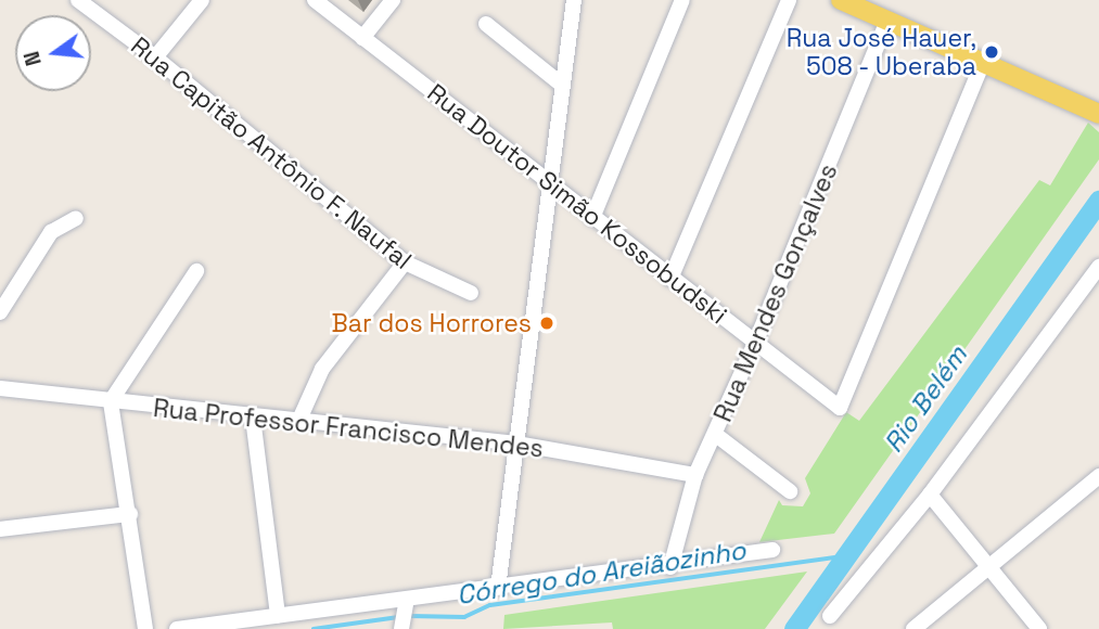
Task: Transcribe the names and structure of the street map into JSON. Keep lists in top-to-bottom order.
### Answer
{
  "streets": {
    "street": [
      "Rua Capitão Antônio F. Naufal",
      "Rua Doutor Simão Kossobudski",
      "Rua Mendes Gonçalves",
      "Rua Professor Francisco Mendes"
    ]
  },
  "crossings": [
    ["Rua Doutor Simão Kossobudski", "Rua Mendes Gonçalves"],
    ["Rua Mendes Gonçalves", "Rua Professor Francisco Mendes"]
  ],
  "water": ["Rio Belém", "Córrego do Areiãozinho"],
  "places": ["Rua José Hauer, 508 - Uberaba", "Bar dos Horrores"],
  "north": "left"
}
